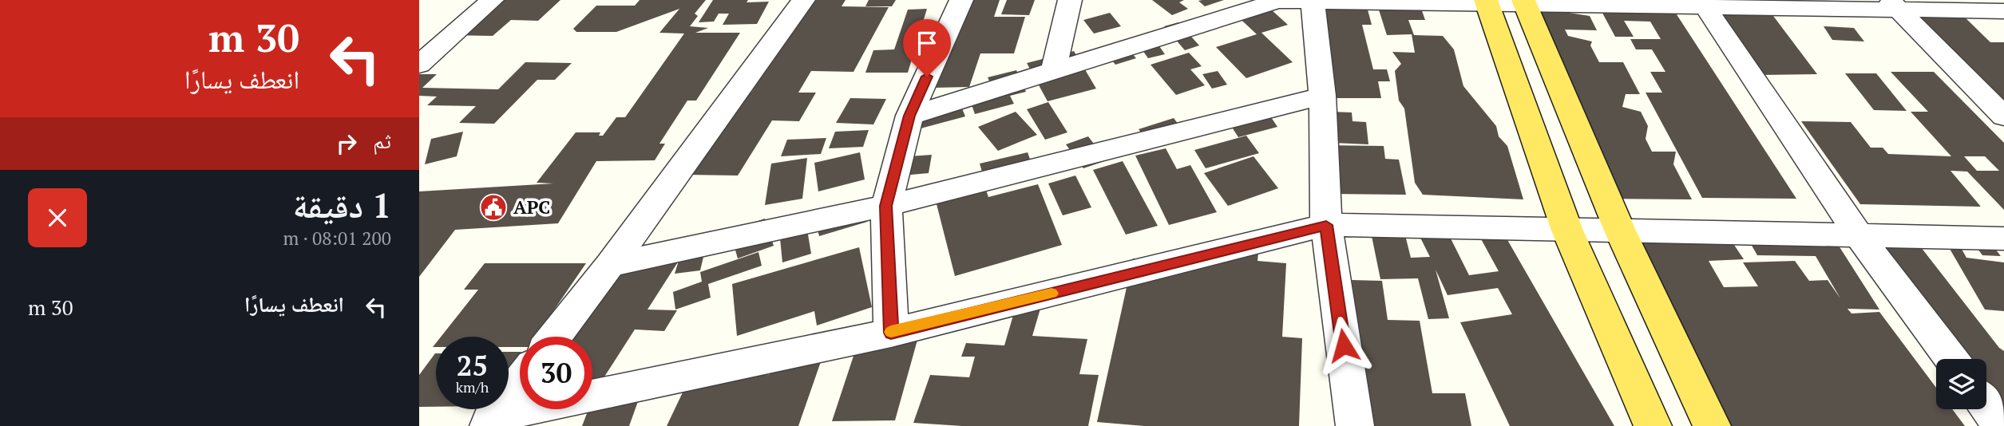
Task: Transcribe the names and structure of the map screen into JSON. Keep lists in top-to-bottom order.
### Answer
{
  "places": {
    "public building": ["APC"]
  },
  "page": {
    "turn": ["30 m", "انعطف يسارًا"],
    "then": "ثم",
    "heading": ["1 دقيقة", "200 m · 08:01"],
    "list": [
      {
        "name": "انعطف يسارًا",
        "value": "30 m"
      }
    ],
    "speed": "25 km/h",
    "limit": "30"
  }
}
